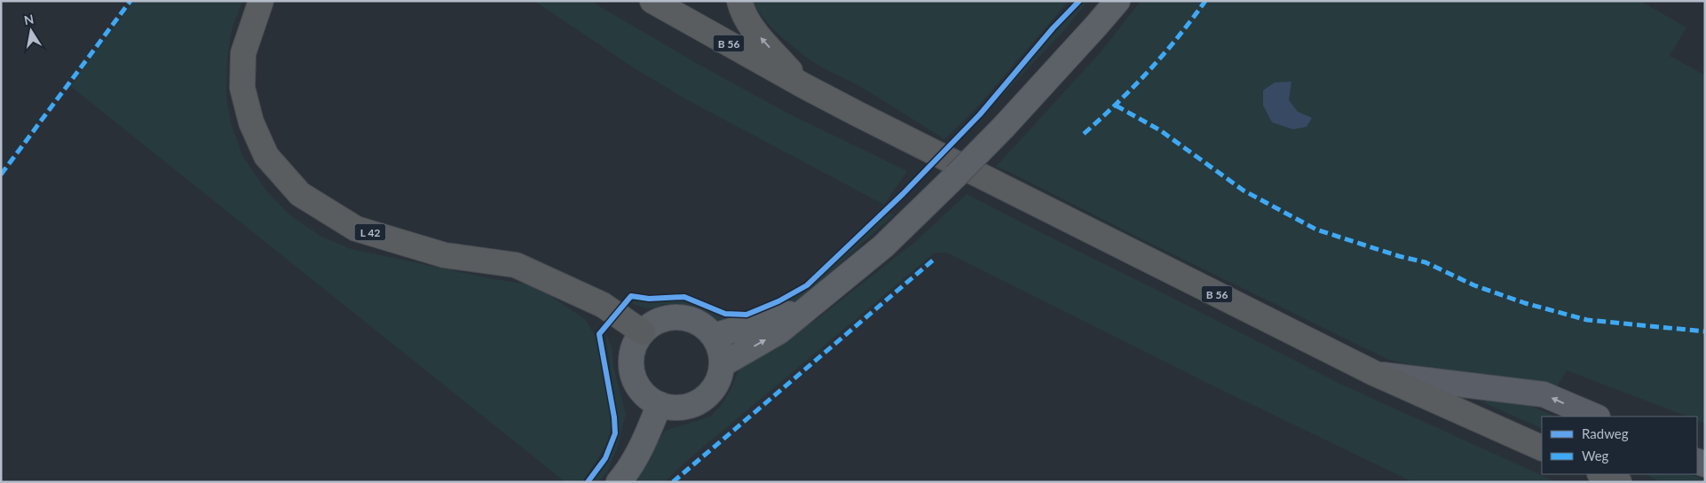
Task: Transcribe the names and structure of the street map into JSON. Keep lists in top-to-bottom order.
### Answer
{
  "streets": {
    "highway": ["B 56", "L 42"]
  },
  "legend": ["Radweg", "Weg"],
  "north": "top"
}
